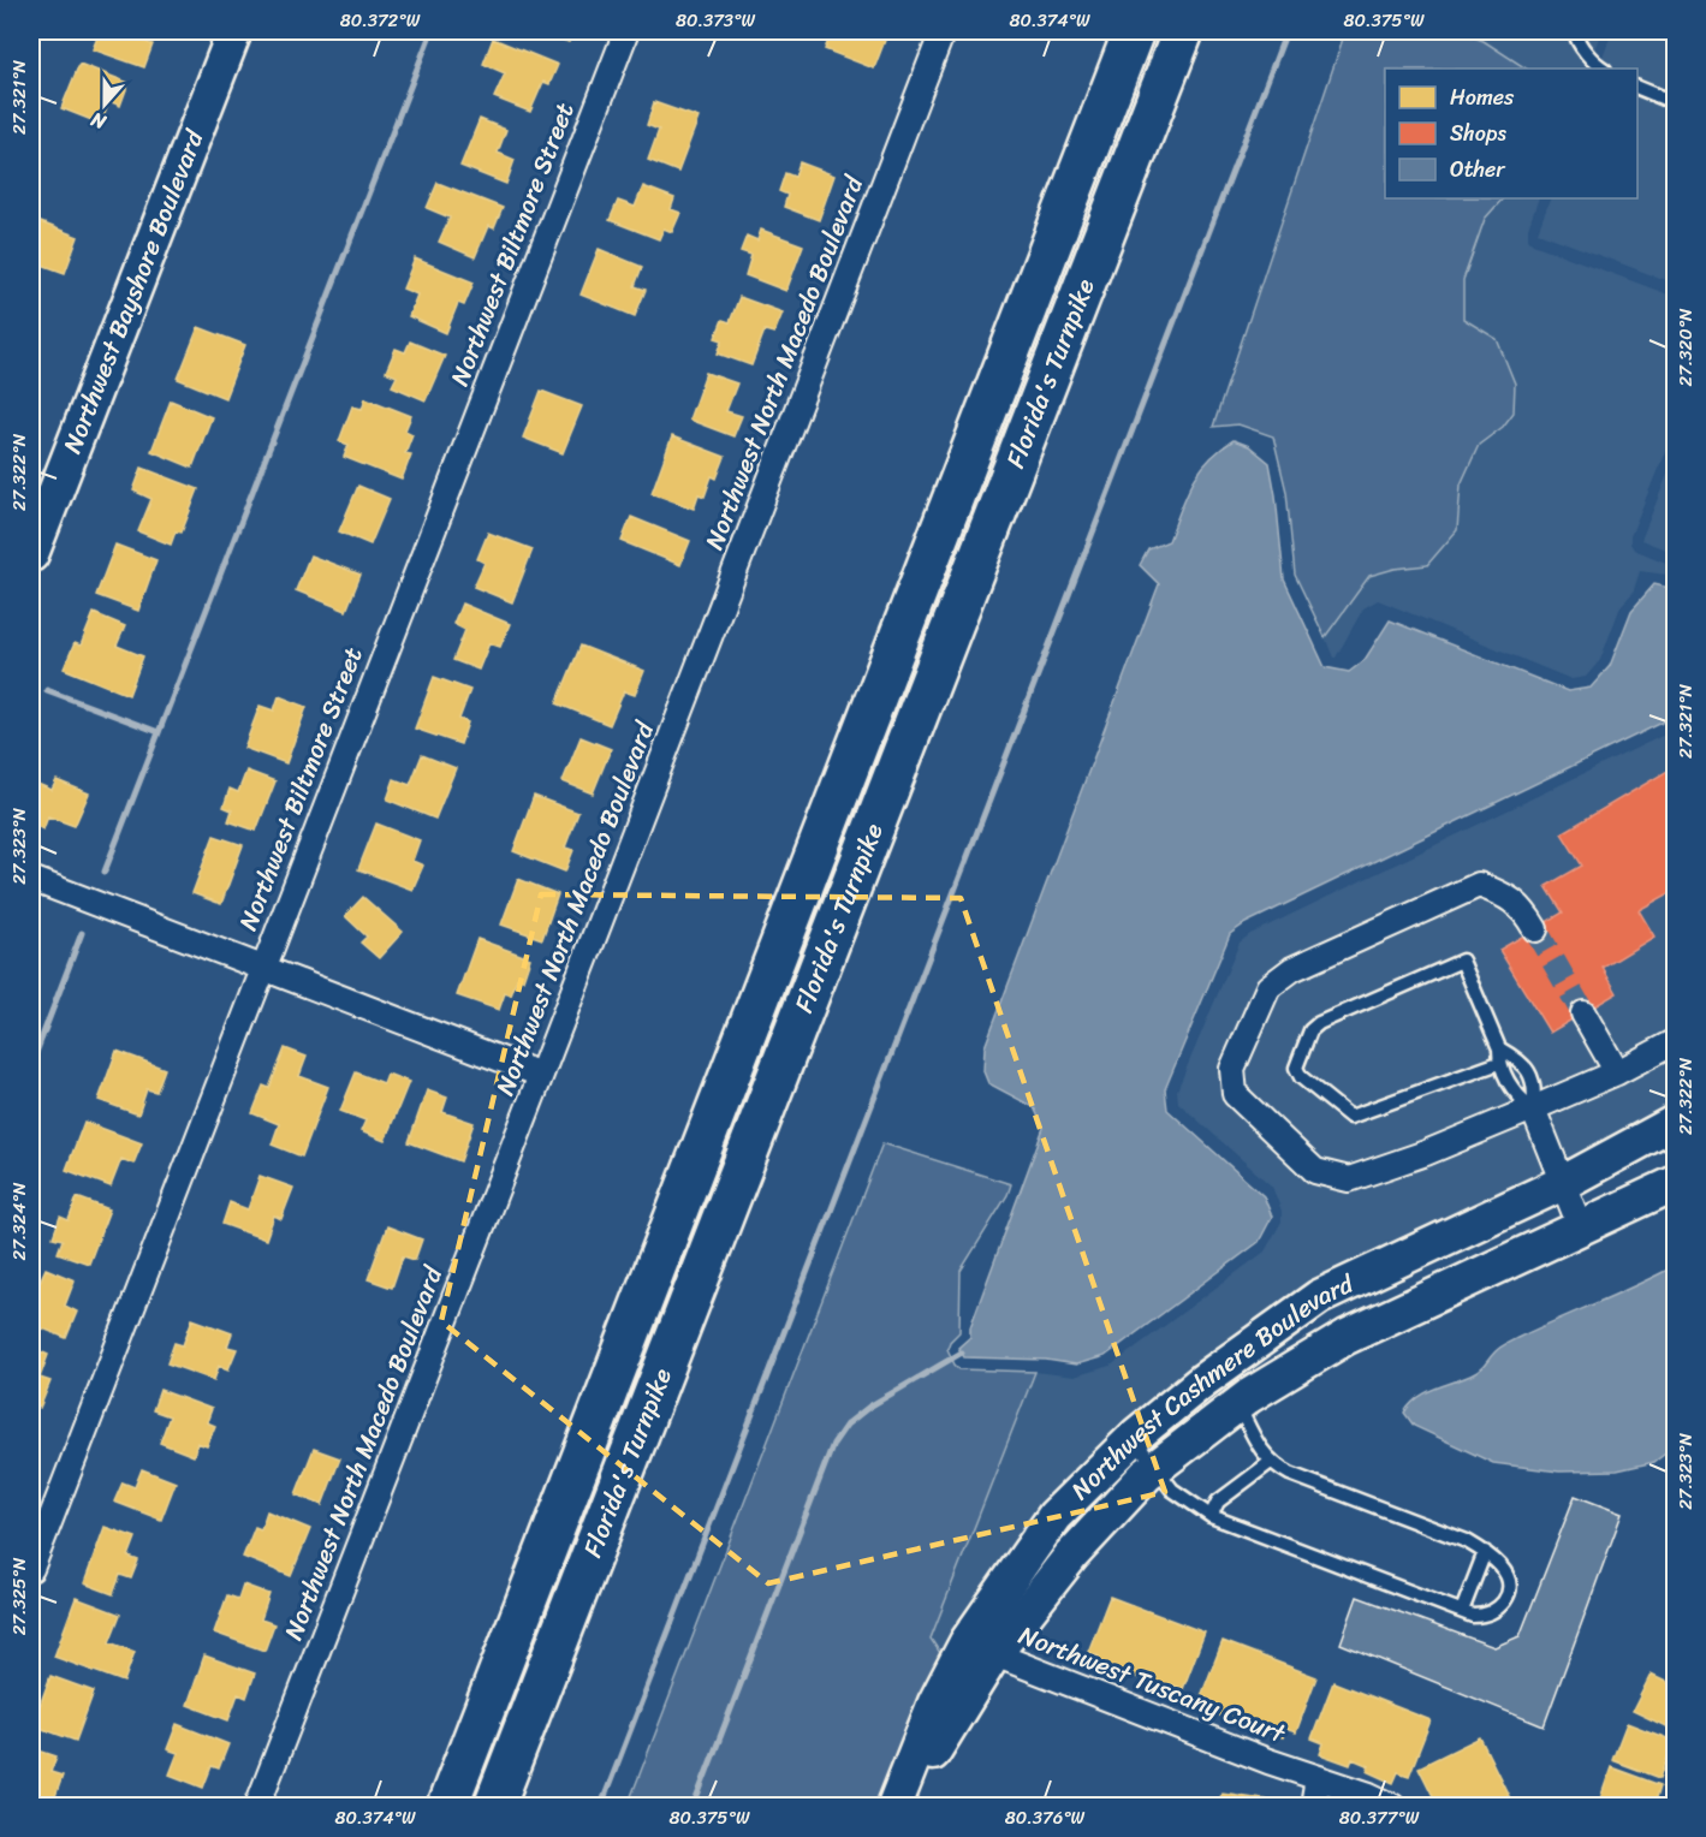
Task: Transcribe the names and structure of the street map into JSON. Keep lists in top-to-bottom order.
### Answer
{
  "streets": {
    "highway": ["Florida's Turnpike"],
    "street": [
      "Northwest Biltmore Street",
      "Northwest Bayshore Boulevard",
      "Northwest North Macedo Boulevard",
      "Northwest Cashmere Boulevard",
      "Northwest Tuscany Court"
    ]
  },
  "crossings": [
    ["Northwest Cashmere Boulevard", "Northwest Tuscany Court"]
  ],
  "legend": ["Homes", "Shops", "Other"],
  "north": "bottom",
  "coordinates": [
    "80.372°W",
    "80.373°W",
    "80.374°W",
    "80.375°W",
    "27.321°N",
    "27.320°N",
    "27.322°N",
    "27.323°N",
    "27.324°N",
    "27.325°N",
    "80.376°W",
    "80.377°W"
  ]
}
